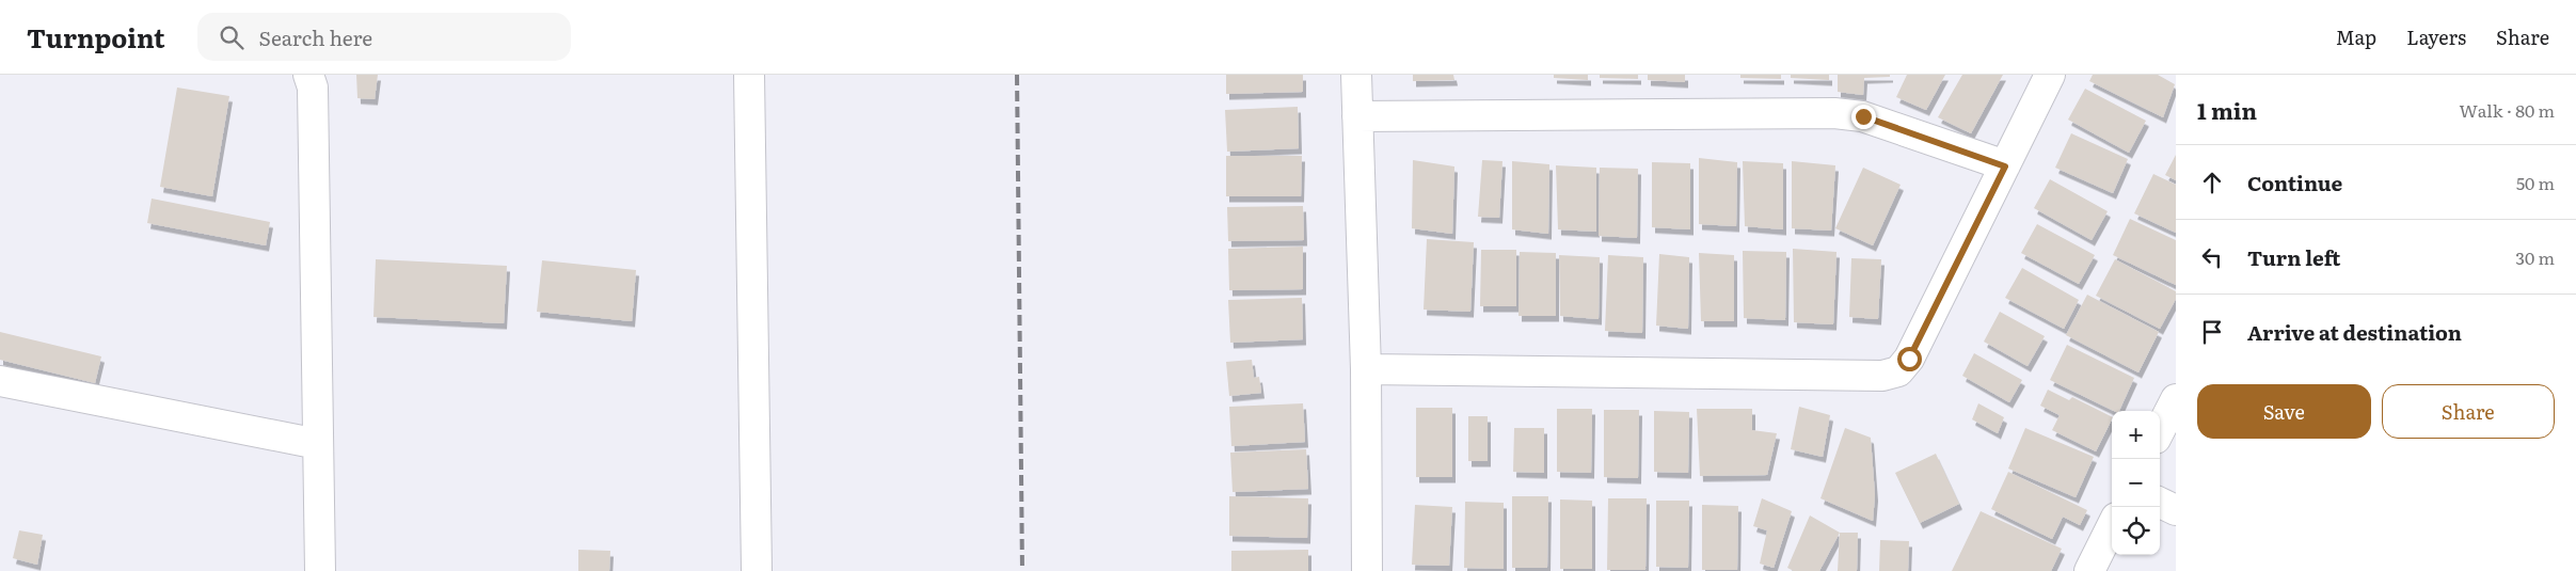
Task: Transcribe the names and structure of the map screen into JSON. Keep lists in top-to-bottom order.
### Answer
{
  "page": {
    "header": "Turnpoint",
    "search": "Search here",
    "nav": ["Map", "Layers", "Share"],
    "heading": ["1 min", "Walk · 80 m"],
    "list": [
      ["Continue", "50 m"],
      ["Turn left", "30 m"],
      "Arrive at destination"
    ],
    "buttons": ["Save", "Share"],
    "map_buttons": ["+", "−"]
  }
}
